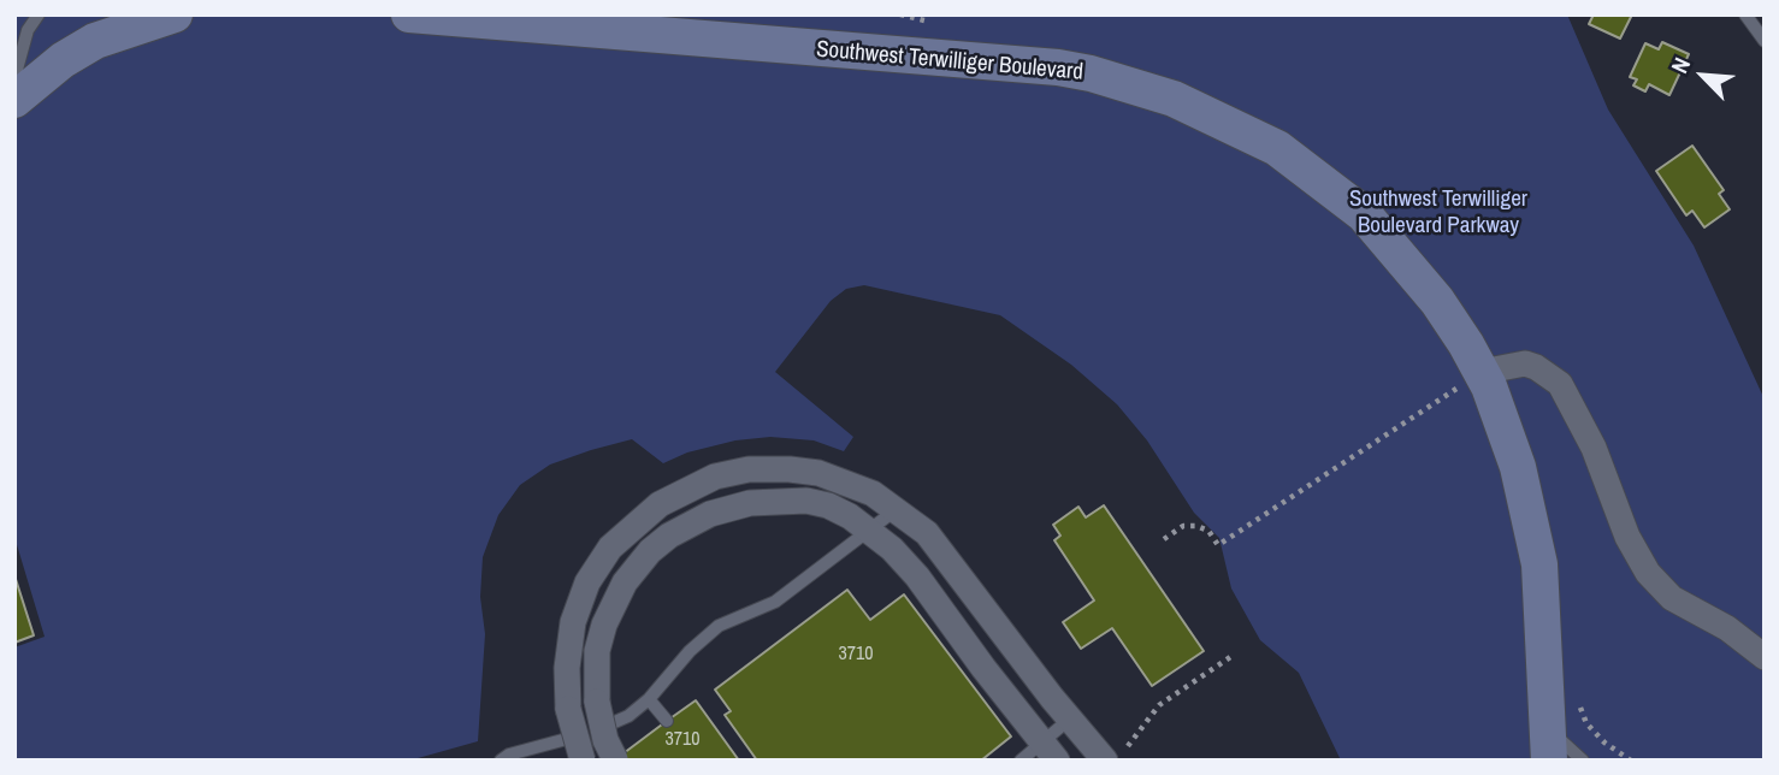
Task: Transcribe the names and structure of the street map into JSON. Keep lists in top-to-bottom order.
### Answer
{
  "streets": {
    "main road": ["Southwest Terwilliger Boulevard"]
  },
  "parks": ["Southwest Terwilliger Boulevard Parkway"],
  "house_numbers": ["3710", "3710"],
  "north": "top left"
}
